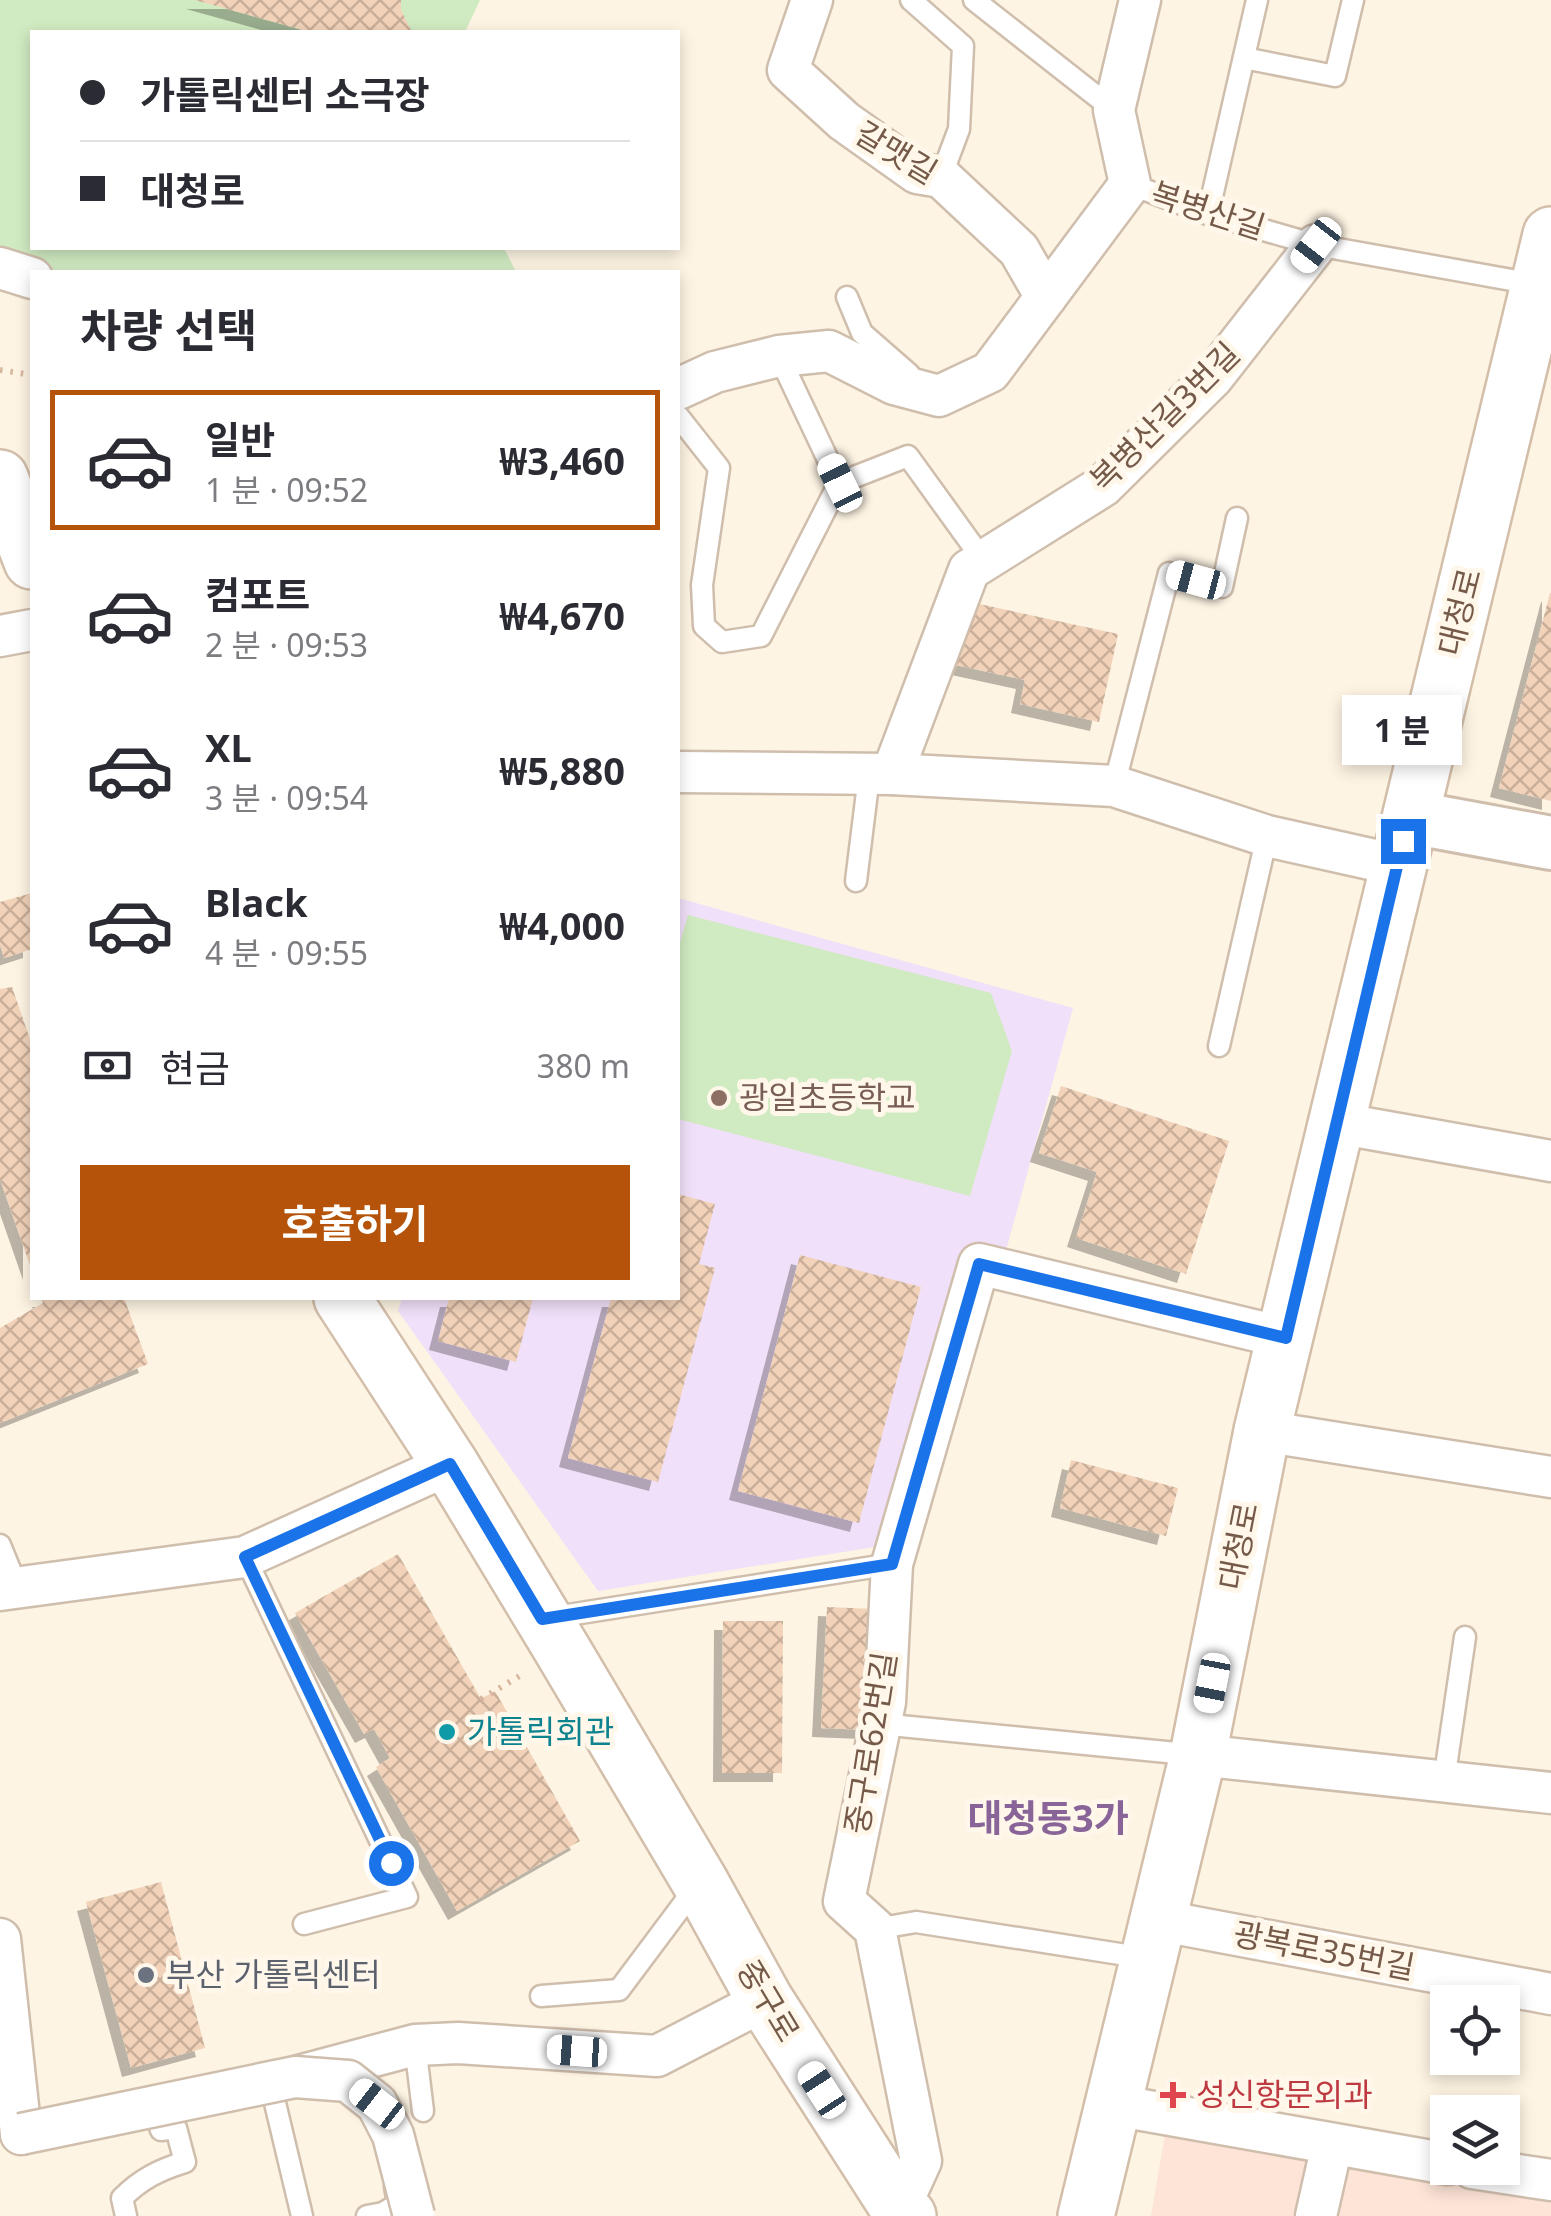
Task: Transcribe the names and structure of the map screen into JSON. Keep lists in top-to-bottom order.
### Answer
{
  "streets": {
    "main road": ["대청로", "중구로"],
    "street": [
      "갈맷길",
      "복병산길",
      "복병산길3번길",
      "중구로62번길",
      "광복로35번길"
    ]
  },
  "crossings": [
    ["복병산길", "복병산길3번길"],
    ["복병산길", "대청로"],
    ["대청로", "중구로62번길"],
    ["대청로", "광복로35번길"],
    ["중구로62번길", "중구로"]
  ],
  "districts": ["대청동3가"],
  "places": {
    "other": ["광일초등학교", "가톨릭회관", "부산 가톨릭센터"],
    "health": ["성신항문외과"]
  },
  "page": {
    "banner": ["가톨릭센터 소극장", "대청로"],
    "heading": "차량 선택",
    "list": [
      {
        "name": "일반",
        "note": "1 분 · 09:52",
        "value": "₩3,460"
      },
      {
        "name": "컴포트",
        "note": "2 분 · 09:53",
        "value": "₩4,670"
      },
      {
        "name": "XL",
        "note": "3 분 · 09:54",
        "value": "₩5,880"
      },
      {
        "name": "Black",
        "note": "4 분 · 09:55",
        "value": "₩4,000"
      }
    ],
    "bubble": "1 분",
    "pay": ["현금", "380 m"],
    "buttons": "호출하기"
  }
}
